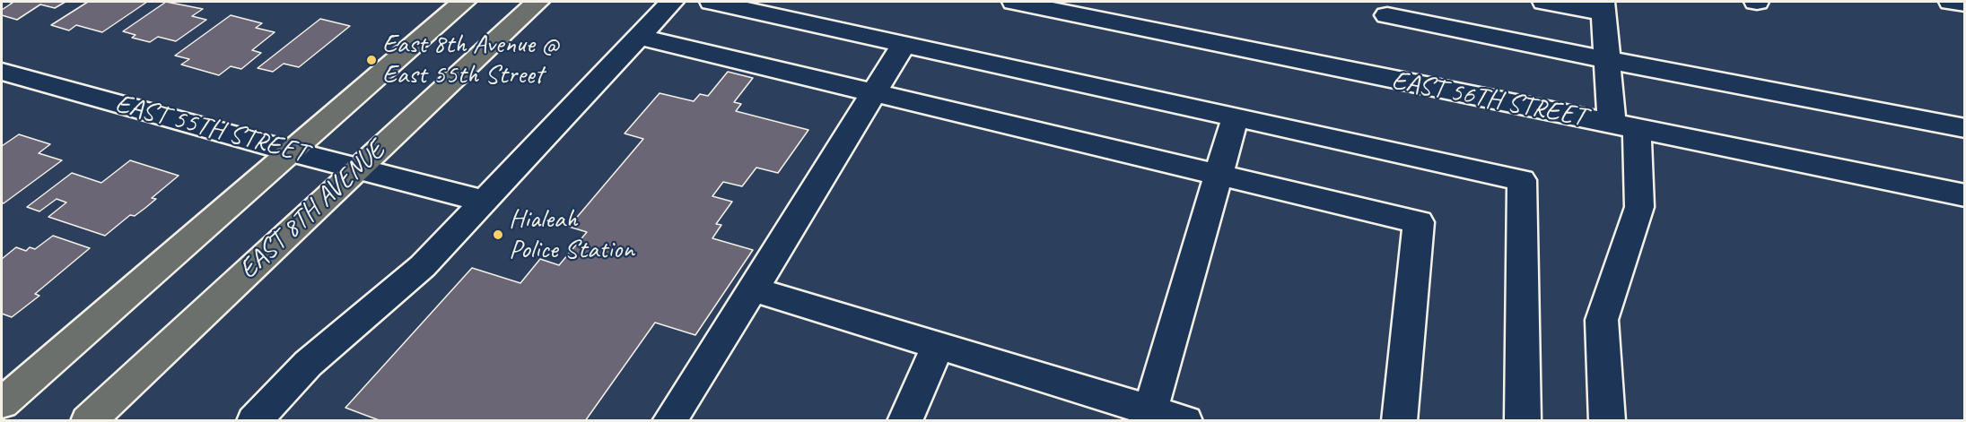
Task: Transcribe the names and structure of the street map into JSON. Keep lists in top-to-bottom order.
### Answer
{
  "streets": {
    "main road": ["EAST 8TH AVENUE"],
    "street": ["EAST 56TH STREET", "EAST 55TH STREET"]
  },
  "crossings": [
    ["EAST 55TH STREET", "EAST 8TH AVENUE"]
  ],
  "places": ["East 8th Avenue @ East 55th Street", "Hialeah Police Station"]
}
